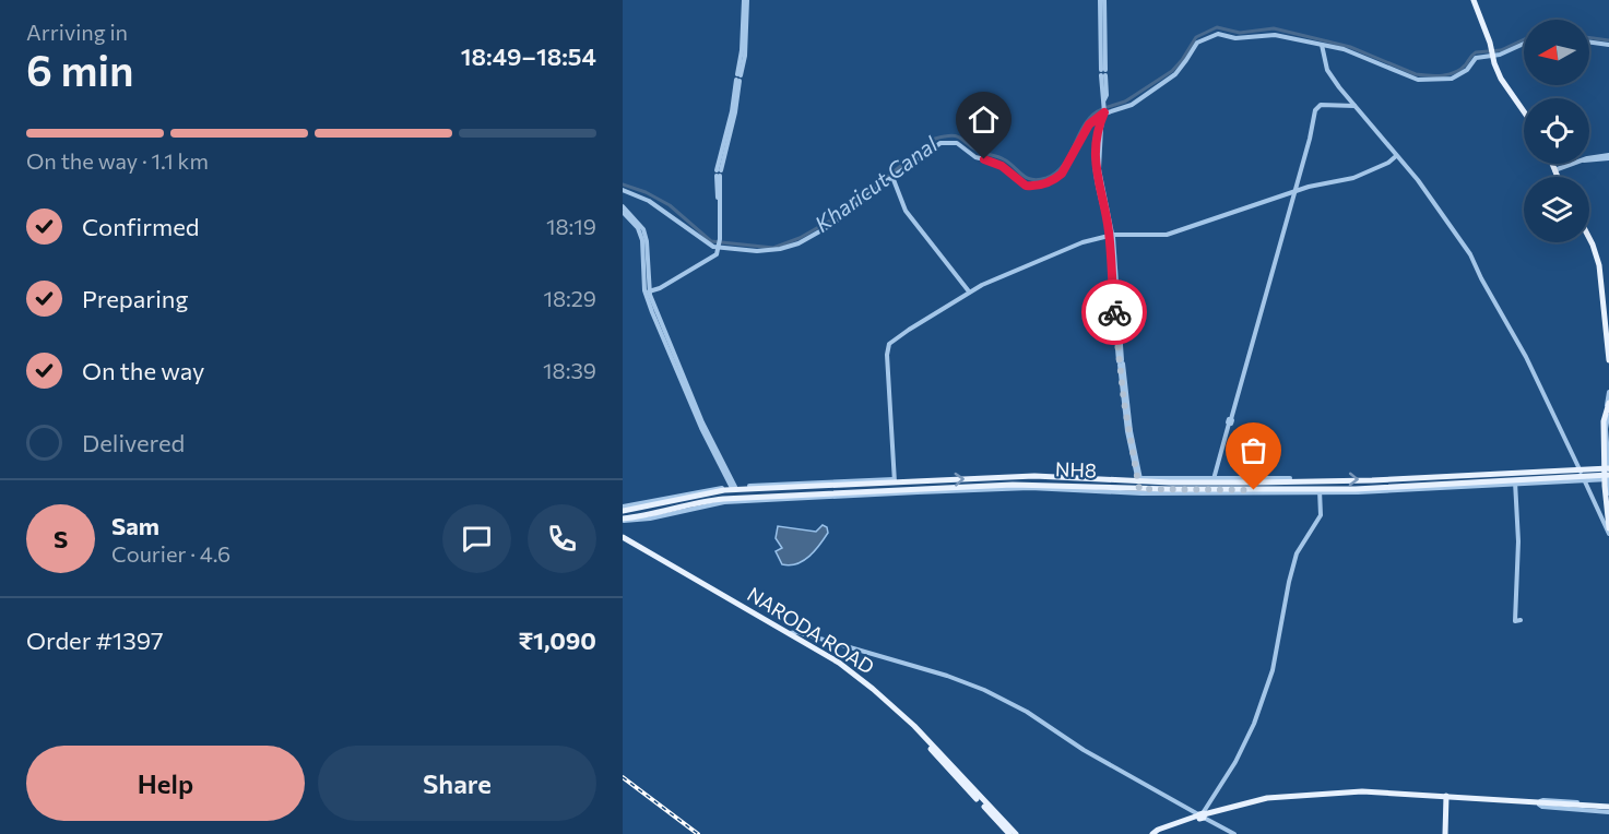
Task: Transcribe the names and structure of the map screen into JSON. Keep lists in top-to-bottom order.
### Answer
{
  "streets": {
    "main road": ["NH8", "NARODA ROAD"]
  },
  "water": ["Kharicut Canal"],
  "north": "left",
  "page": {
    "heading": ["6 min", "Arriving in", "18:49–18:54"],
    "panel": [
      "Sam",
      "Courier · 4.6",
      "Order #1397",
      "₹1,090"
    ],
    "bar": "On the way · 1.1 km",
    "list": [
      ["Confirmed", "18:19"],
      ["Preparing", "18:29"],
      ["On the way", "18:39"],
      "Delivered"
    ],
    "round": "S",
    "buttons": ["Help", "Share"]
  }
}
